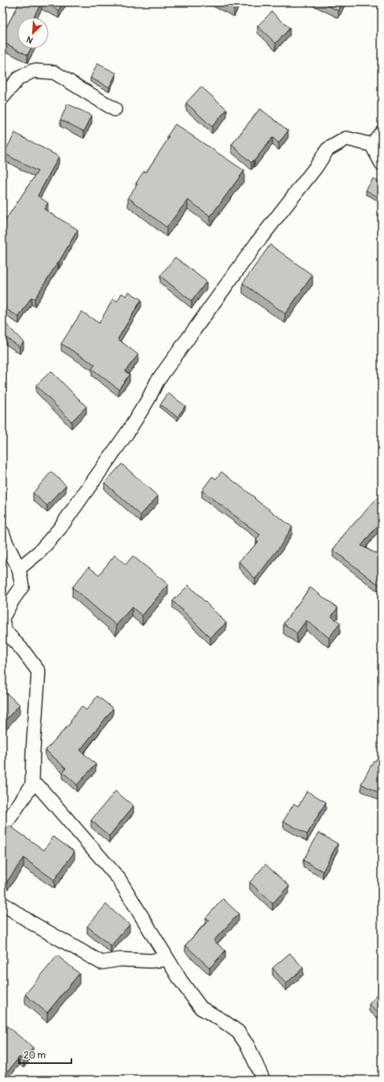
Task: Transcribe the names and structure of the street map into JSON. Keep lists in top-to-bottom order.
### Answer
{
  "scale_bar": "20 m",
  "north": "bottom left"
}
